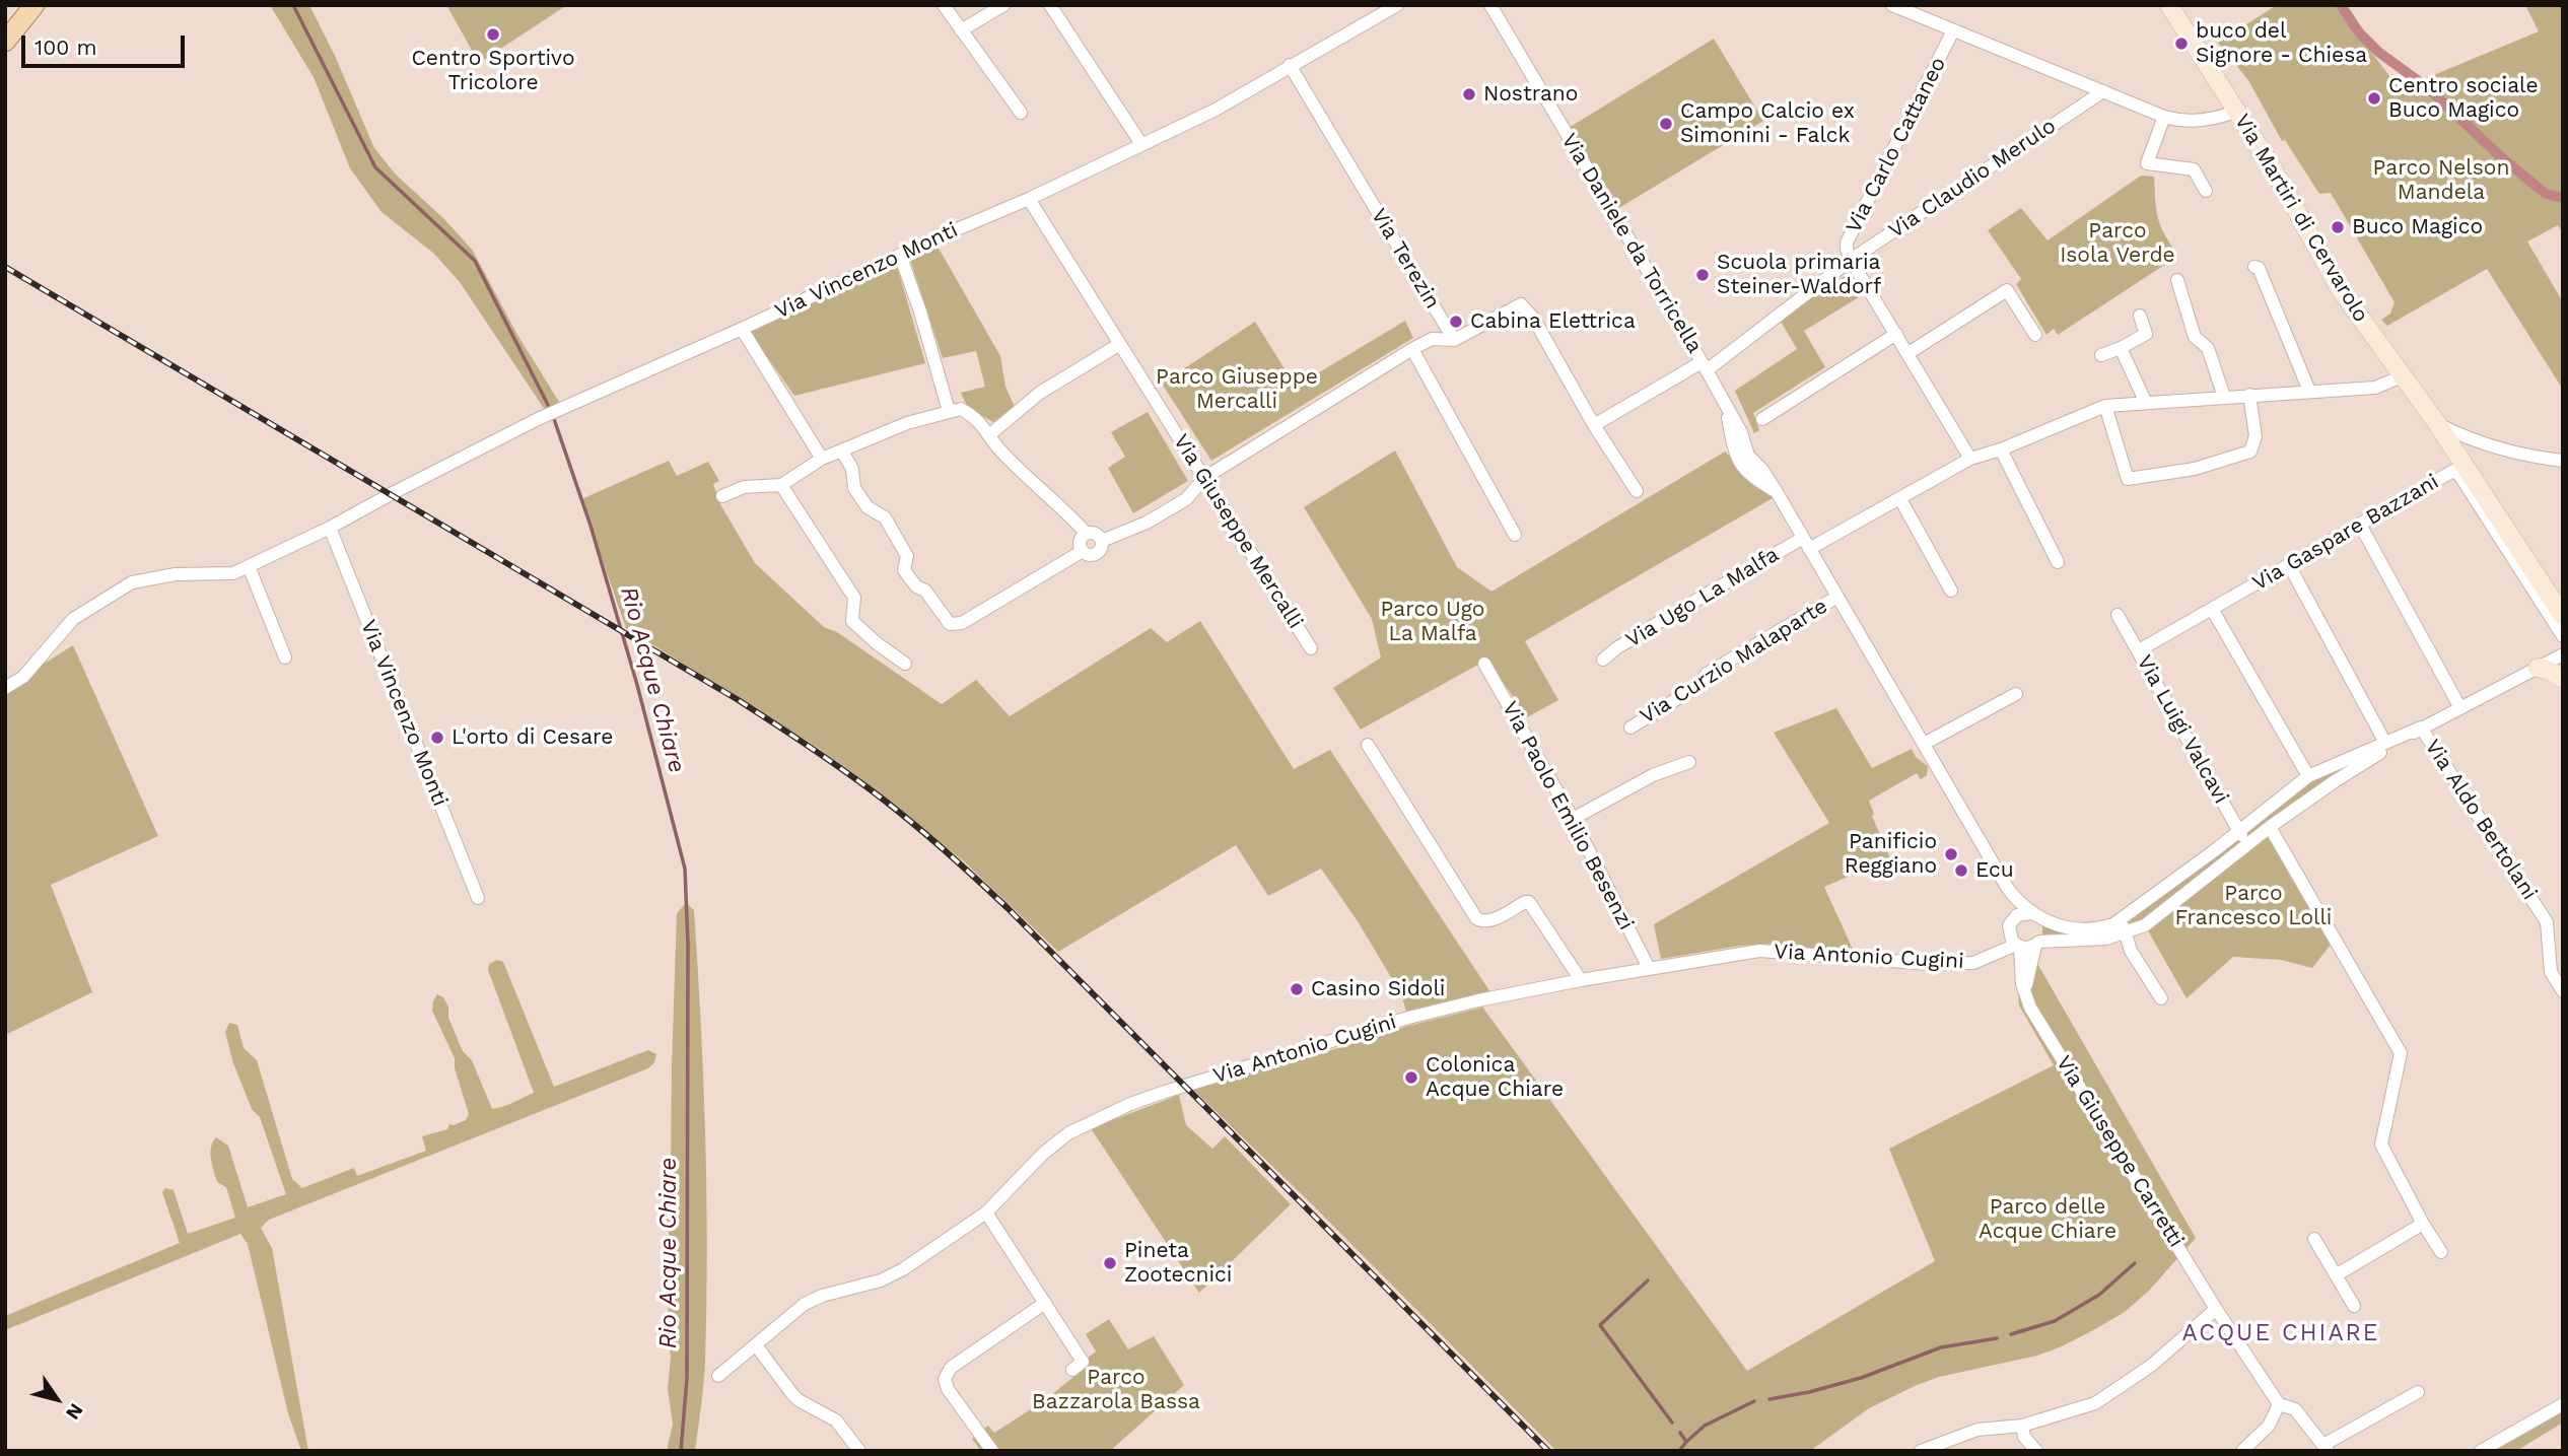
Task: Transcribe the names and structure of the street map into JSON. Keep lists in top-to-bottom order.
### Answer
{
  "streets": {
    "main road": ["Via Martiri di Cervarolo"],
    "street": [
      "Via Carlo Cattaneo",
      "Via Claudio Merulo",
      "Via Daniele da Torricella",
      "Via Terezin",
      "Via Vincenzo Monti",
      "Via Giuseppe Mercalli",
      "Via Gaspare Bazzani",
      "Via Ugo La Malfa",
      "Via Curzio Malaparte",
      "Via Luigi Valcavi",
      "Via Paolo Emilio Besenzi",
      "Via Aldo Bertolani",
      "Via Antonio Cugini",
      "Via Giuseppe Carretti"
    ]
  },
  "crossings": [
    ["Via Carlo Cattaneo", "Via Claudio Merulo"],
    ["Via Claudio Merulo", "Via Daniele da Torricella"],
    ["Via Martiri di Cervarolo", "Via Ugo La Malfa"],
    ["Via Daniele da Torricella", "Via Ugo La Malfa"],
    ["Via Daniele da Torricella", "Via Curzio Malaparte"],
    ["Via Daniele da Torricella", "Via Antonio Cugini"],
    ["Via Daniele da Torricella", "Via Giuseppe Carretti"],
    ["Via Terezin", "Via Vincenzo Monti"],
    ["Via Vincenzo Monti", "Via Giuseppe Mercalli"],
    ["Via Gaspare Bazzani", "Via Luigi Valcavi"],
    ["Via Luigi Valcavi", "Via Antonio Cugini"],
    ["Via Paolo Emilio Besenzi", "Via Antonio Cugini"],
    ["Via Aldo Bertolani", "Via Antonio Cugini"],
    ["Via Antonio Cugini", "Via Giuseppe Carretti"]
  ],
  "districts": ["ACQUE CHIARE"],
  "water": ["Rio Acque Chiare"],
  "parks": [
    "Parco Nelson Mandela",
    "Parco Isola Verde",
    "Parco Giuseppe Mercalli",
    "Parco Ugo La Malfa",
    "Parco Francesco Lolli",
    "Parco delle Acque Chiare",
    "Parco Bazzarola Bassa"
  ],
  "places": [
    "Centro Sportivo Tricolore",
    "buco del Signore - Chiesa",
    "Nostrano",
    "Centro sociale Buco Magico",
    "Campo Calcio ex Simonini - Falck",
    "Buco Magico",
    "Scuola primaria Steiner-Waldorf",
    "Cabina Elettrica",
    "L'orto di Cesare",
    "Panificio Reggiano",
    "Ecu",
    "Casino Sidoli",
    "Colonica Acque Chiare",
    "Pineta Zootecnici"
  ],
  "scale_bar": "100 m",
  "north": "bottom right"
}
